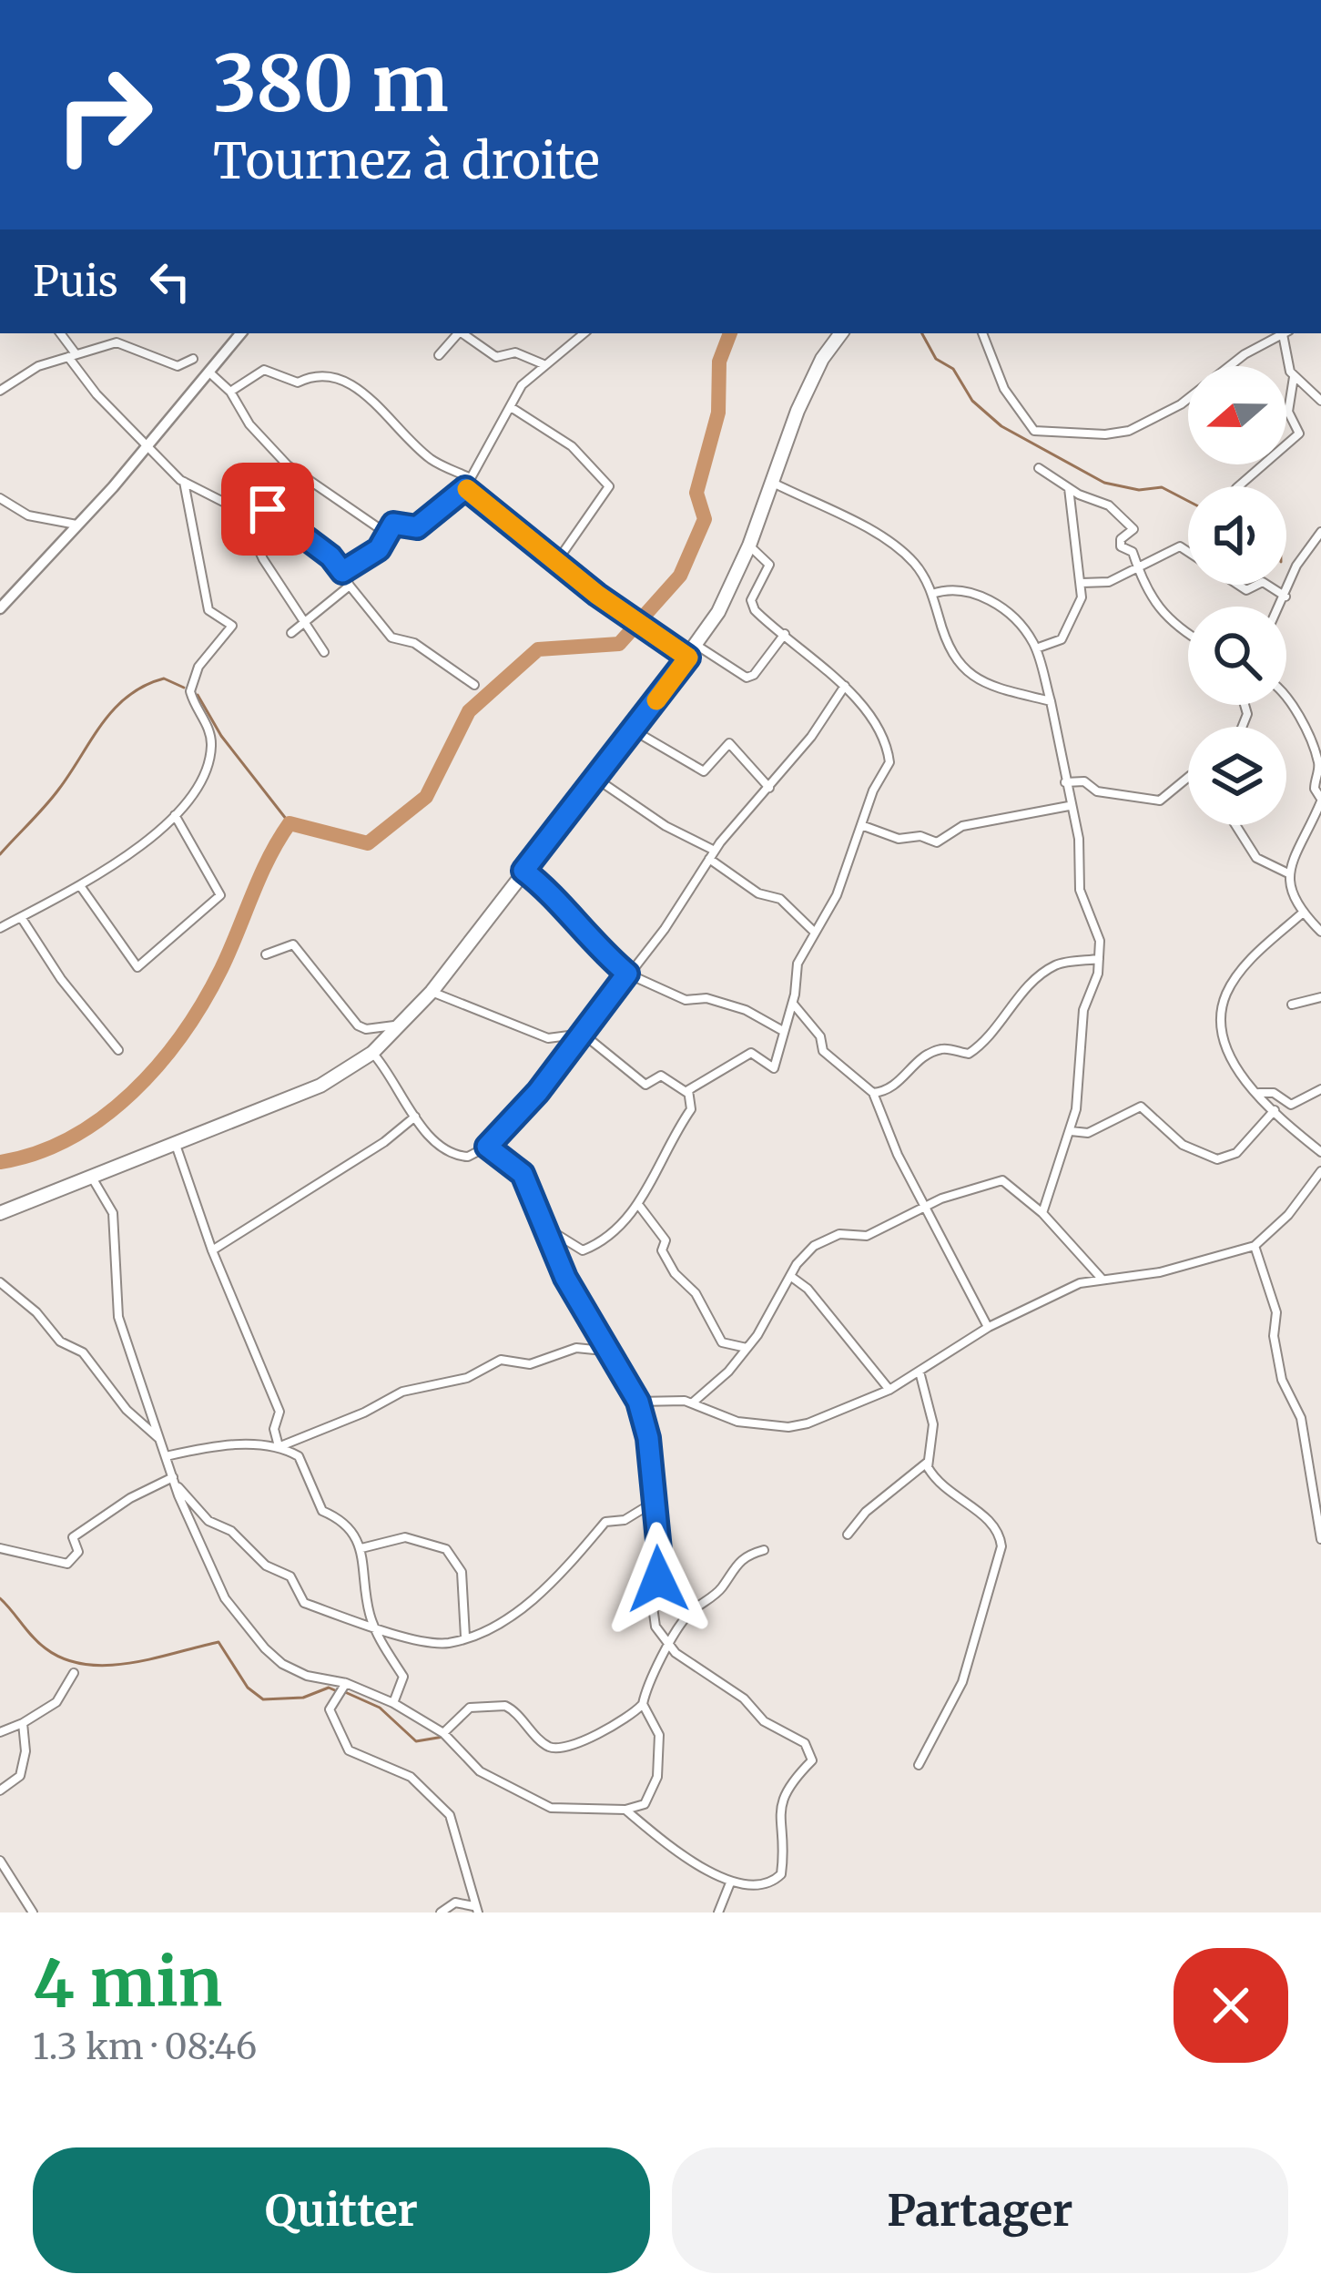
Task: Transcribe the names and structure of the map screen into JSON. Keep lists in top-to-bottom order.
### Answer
{
  "north": "left",
  "page": {
    "turn": ["380 m", "Tournez à droite"],
    "then": "Puis",
    "heading": ["4 min", "1.3 km · 08:46"],
    "buttons": ["Quitter", "Partager"]
  }
}
